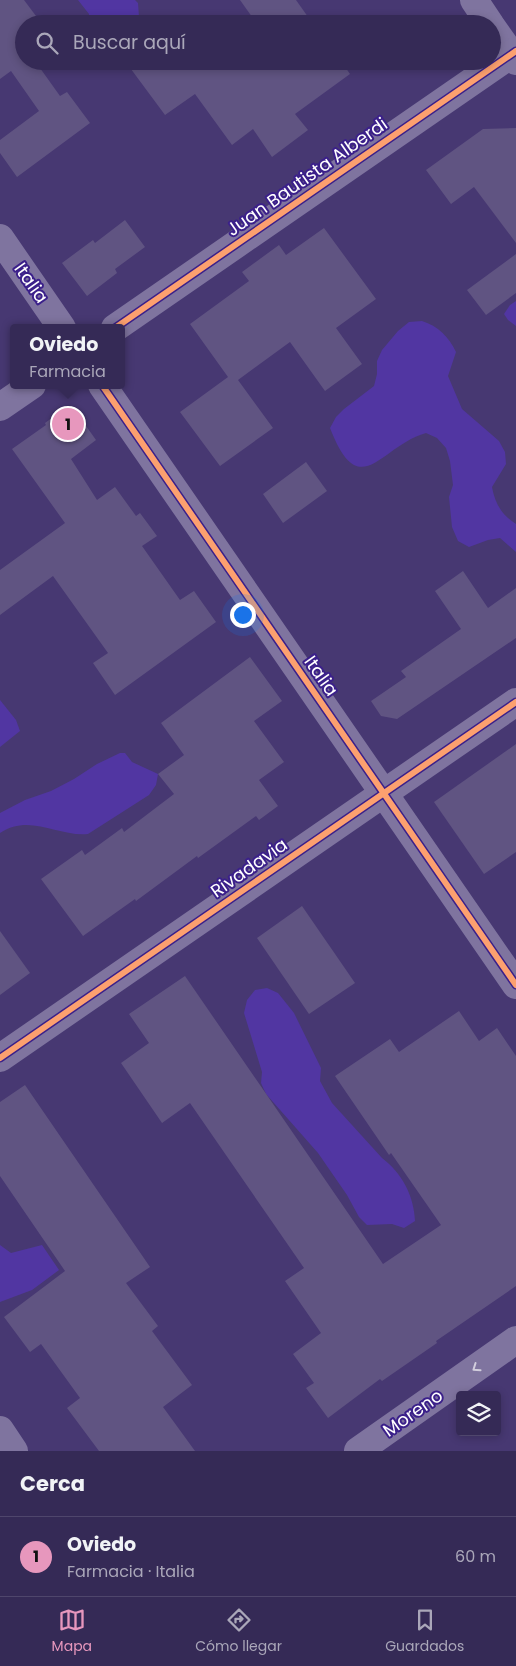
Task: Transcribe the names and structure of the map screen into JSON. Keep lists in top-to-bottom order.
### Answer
{
  "streets": {
    "street": [
      "Juan Bautista Alberdi",
      "Italia",
      "Rivadavia",
      "Moreno"
    ]
  },
  "crossings": [
    ["Italia", "Rivadavia"]
  ],
  "one_way": ["Moreno"],
  "page": {
    "search": "Buscar aquí",
    "popup": ["Oviedo", "Farmacia"],
    "pins": "1",
    "heading": "Cerca",
    "list": [
      {
        "mark": "1",
        "name": "Oviedo",
        "note": "Farmacia · Italia",
        "value": "60 m"
      }
    ],
    "nav": ["Mapa", "Cómo llegar", "Guardados"]
  }
}
